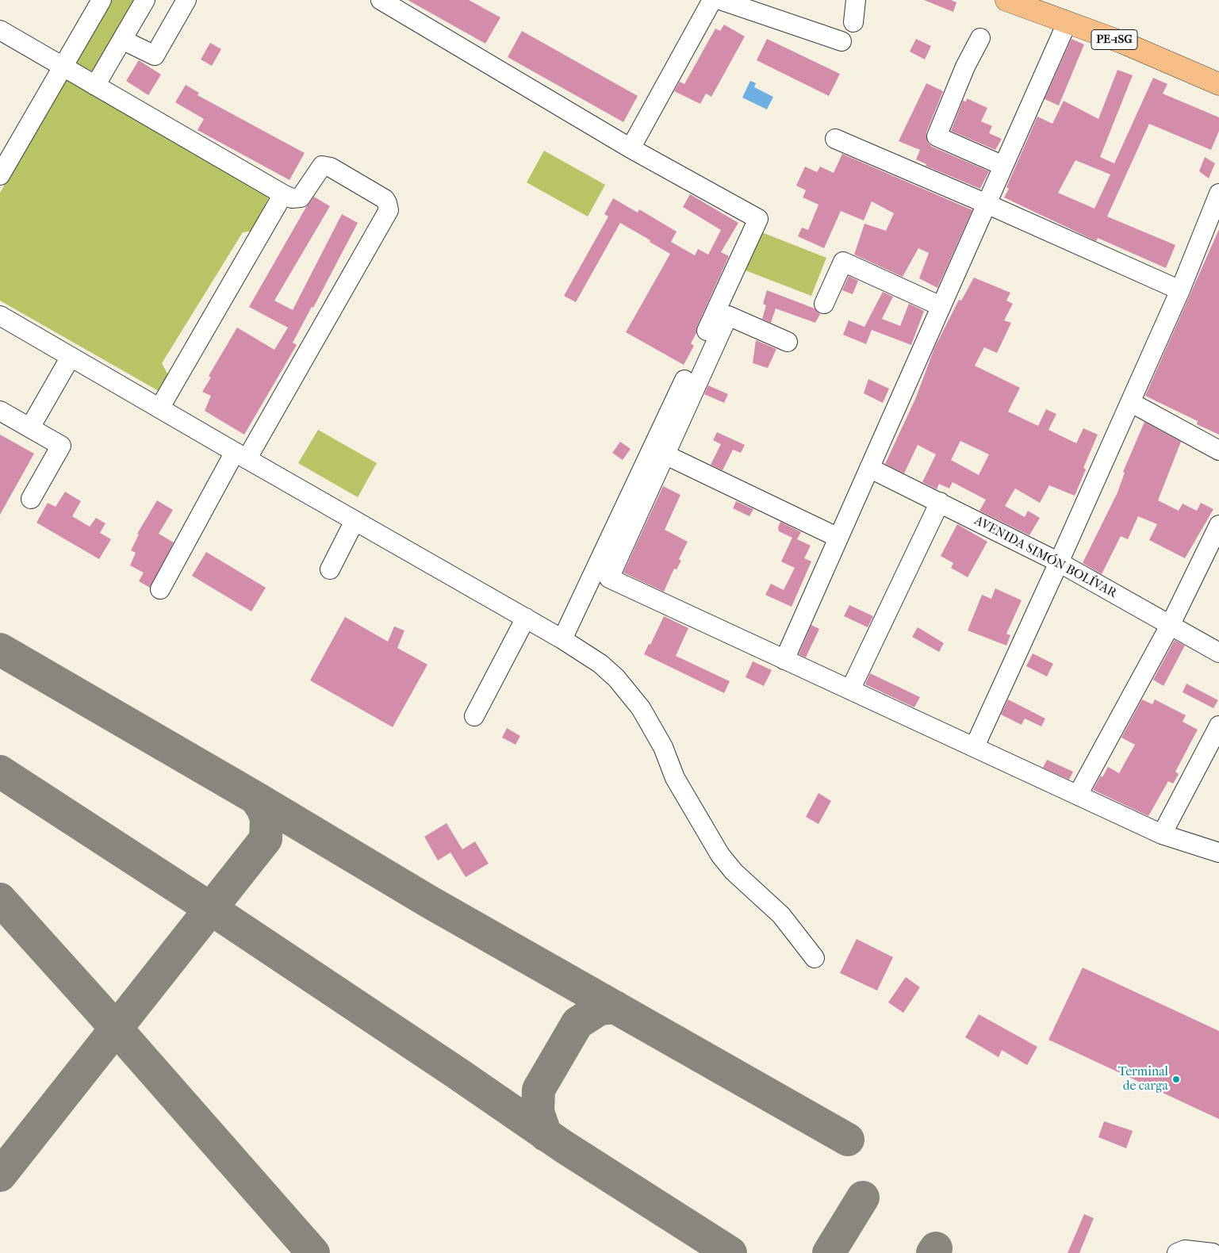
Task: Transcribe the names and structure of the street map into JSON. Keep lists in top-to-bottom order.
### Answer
{
  "streets": {
    "main road": ["PE-1SG"],
    "street": ["AVENIDA SIMÓN BOLÍVAR"]
  },
  "places": ["Terminal de carga"]
}
